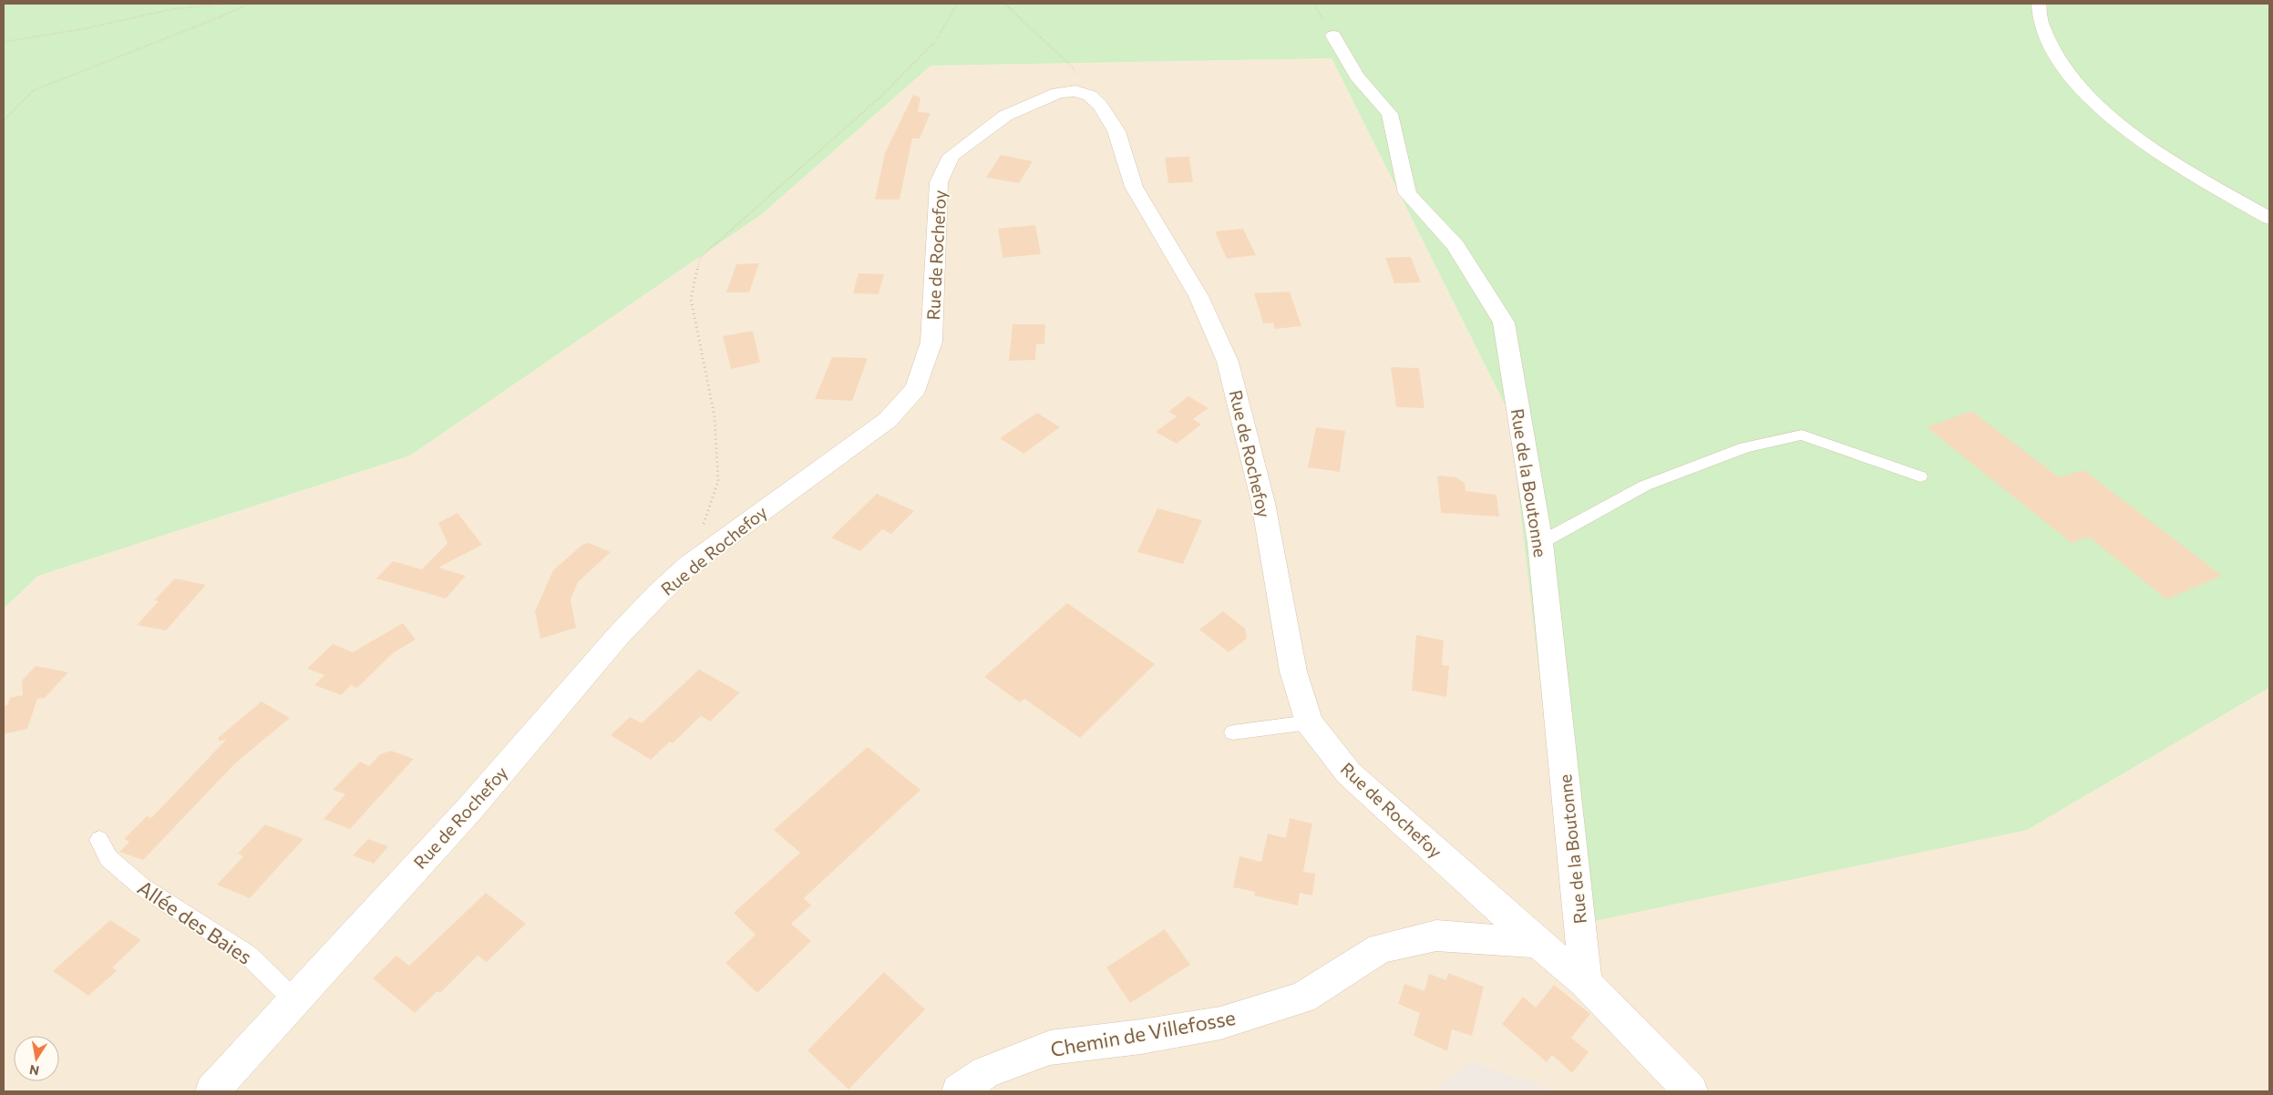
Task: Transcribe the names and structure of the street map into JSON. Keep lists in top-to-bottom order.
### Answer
{
  "streets": {
    "street": ["Rue de Rochefoy", "Rue de la Boutonne", "Chemin de Villefosse"],
    "lane": ["Allée des Baies"]
  },
  "crossings": [
    ["Rue de Rochefoy", "Rue de la Boutonne"],
    ["Rue de Rochefoy", "Allée des Baies"],
    ["Rue de Rochefoy", "Chemin de Villefosse"]
  ],
  "north": "bottom"
}
